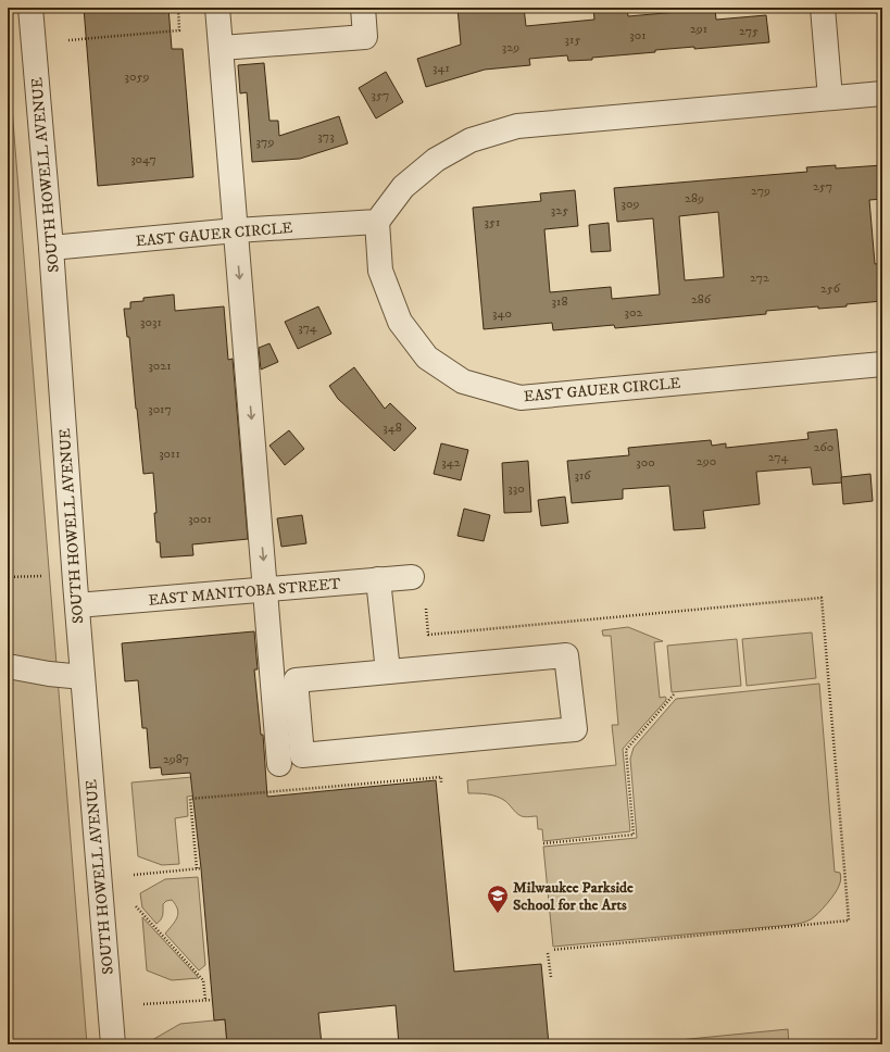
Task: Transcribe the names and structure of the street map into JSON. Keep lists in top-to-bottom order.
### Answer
{
  "streets": {
    "street": ["SOUTH HOWELL AVENUE", "EAST GAUER CIRCLE", "EAST MANITOBA STREET"]
  },
  "crossings": [
    ["SOUTH HOWELL AVENUE", "EAST GAUER CIRCLE"],
    ["SOUTH HOWELL AVENUE", "EAST MANITOBA STREET"]
  ],
  "places": {
    "school or university": ["Milwaukee Parkside School for the Arts"]
  },
  "house_numbers": [
    "291",
    "275",
    "301",
    "315",
    "329",
    "341",
    "3059",
    "357",
    "373",
    "379",
    "3047",
    "257",
    "279",
    "289",
    "309",
    "325",
    "351",
    "272",
    "256",
    "286",
    "318",
    "302",
    "340",
    "3031",
    "374",
    "3021",
    "3017",
    "348",
    "260",
    "3011",
    "274",
    "290",
    "342",
    "300",
    "316",
    "330",
    "3001",
    "2987"
  ]
}
